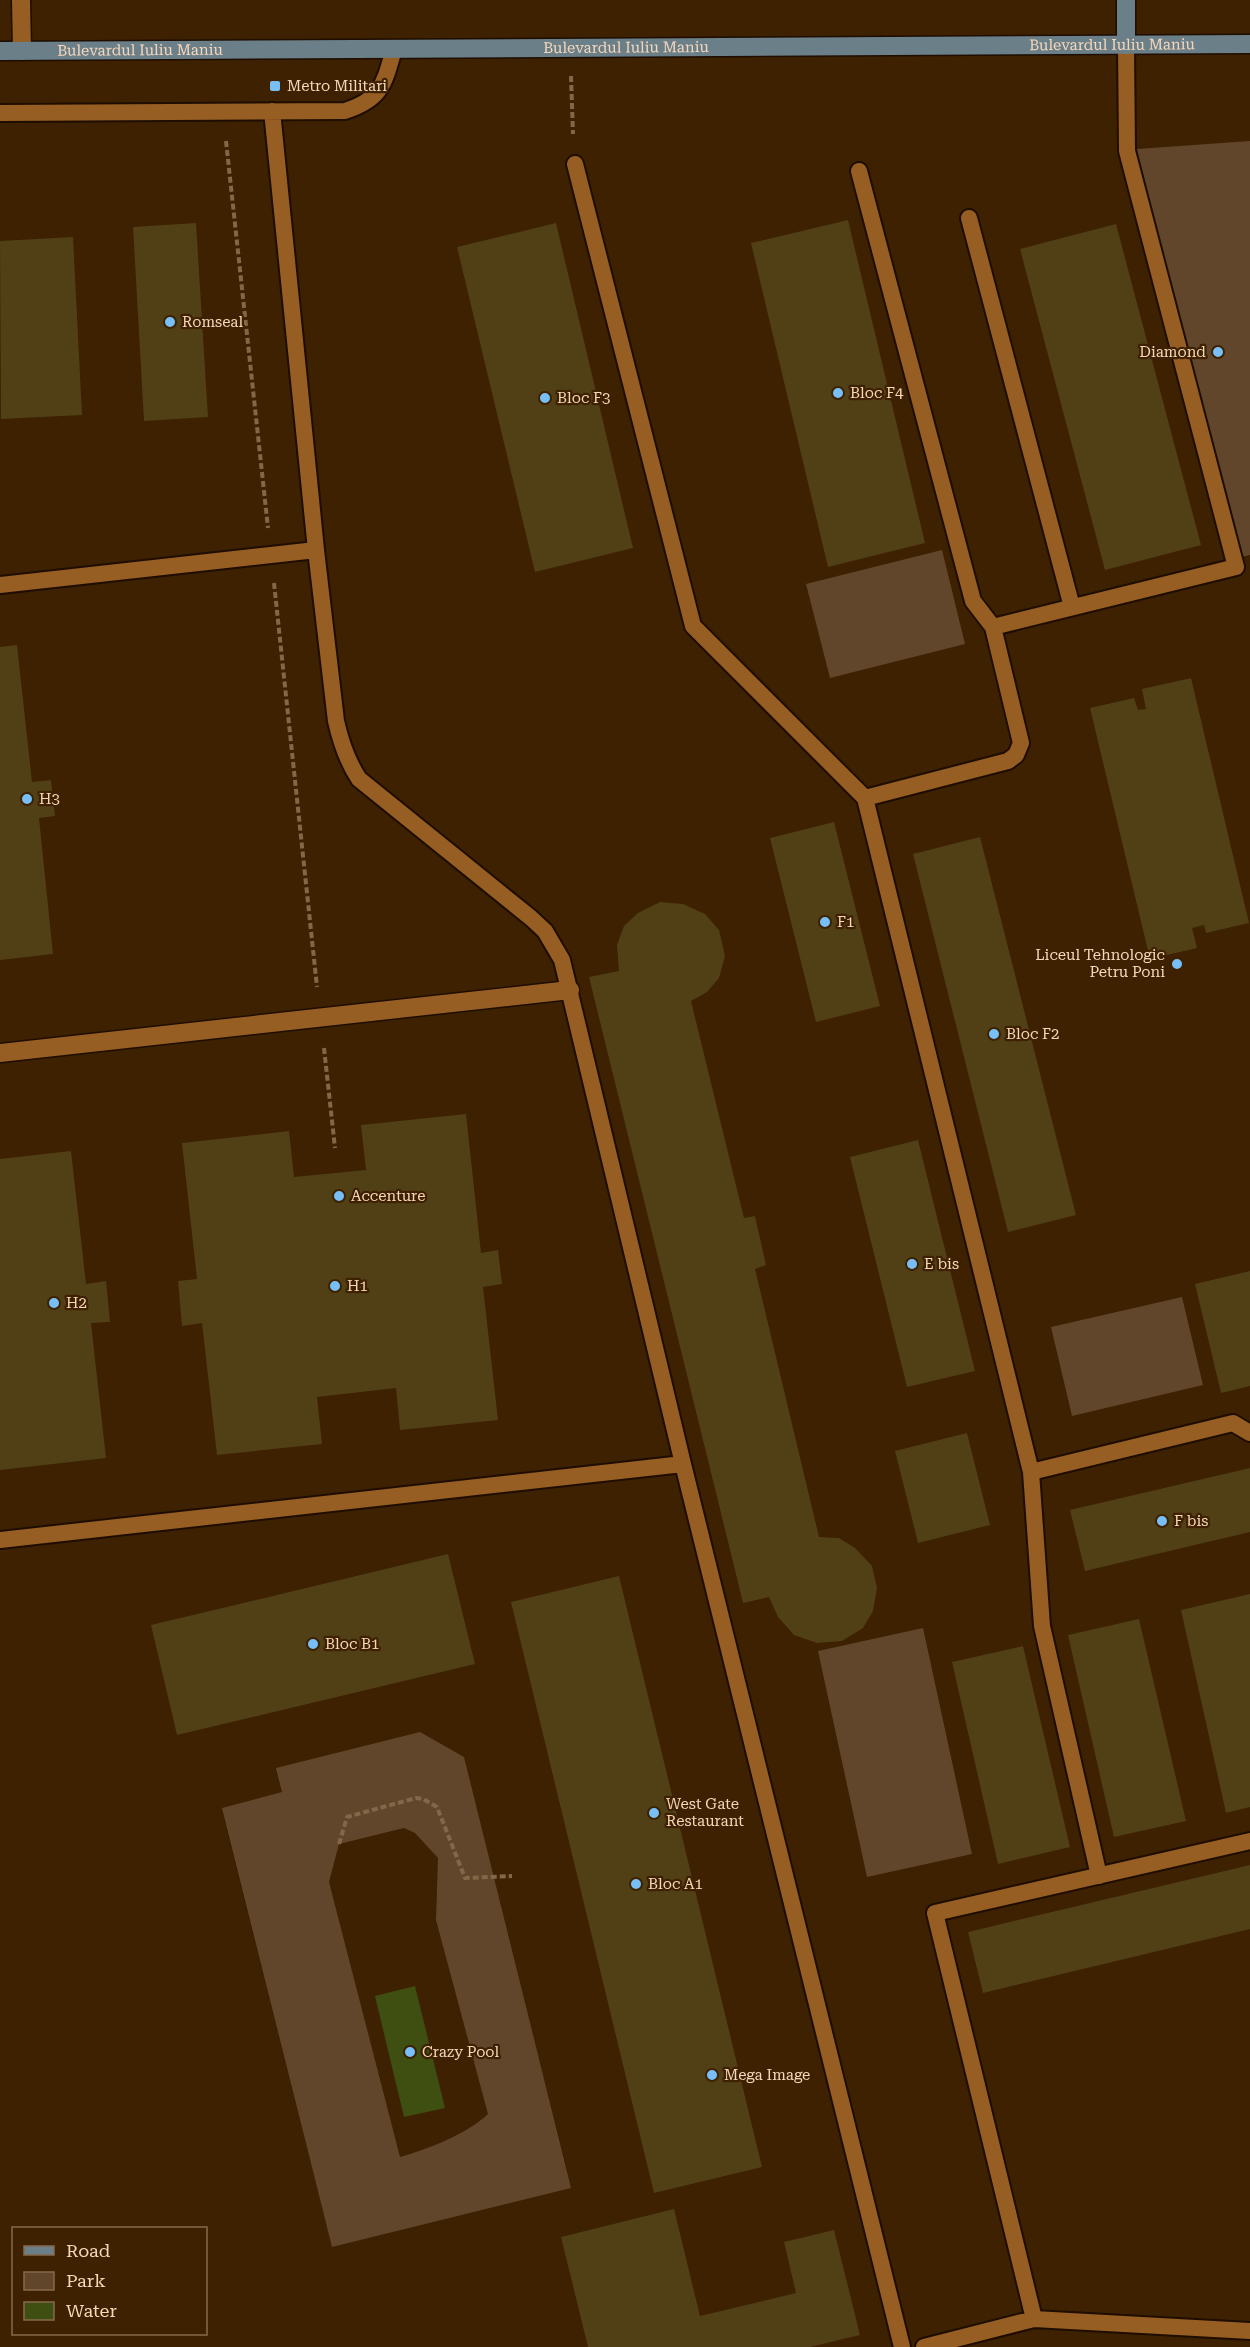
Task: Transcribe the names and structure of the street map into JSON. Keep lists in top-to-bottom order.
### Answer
{
  "streets": {
    "main road": ["Bulevardul Iuliu Maniu"]
  },
  "places": {
    "transit": ["Metro Militari"],
    "other": [
      "Romseal",
      "Diamond",
      "Bloc F4",
      "Bloc F3",
      "H3",
      "F1",
      "Liceul Tehnologic Petru Poni",
      "Bloc F2",
      "Accenture",
      "E bis",
      "H1",
      "H2",
      "F bis",
      "Bloc B1",
      "West Gate Restaurant",
      "Bloc A1",
      "Crazy Pool",
      "Mega Image"
    ]
  },
  "legend": ["Road", "Park", "Water"]
}
